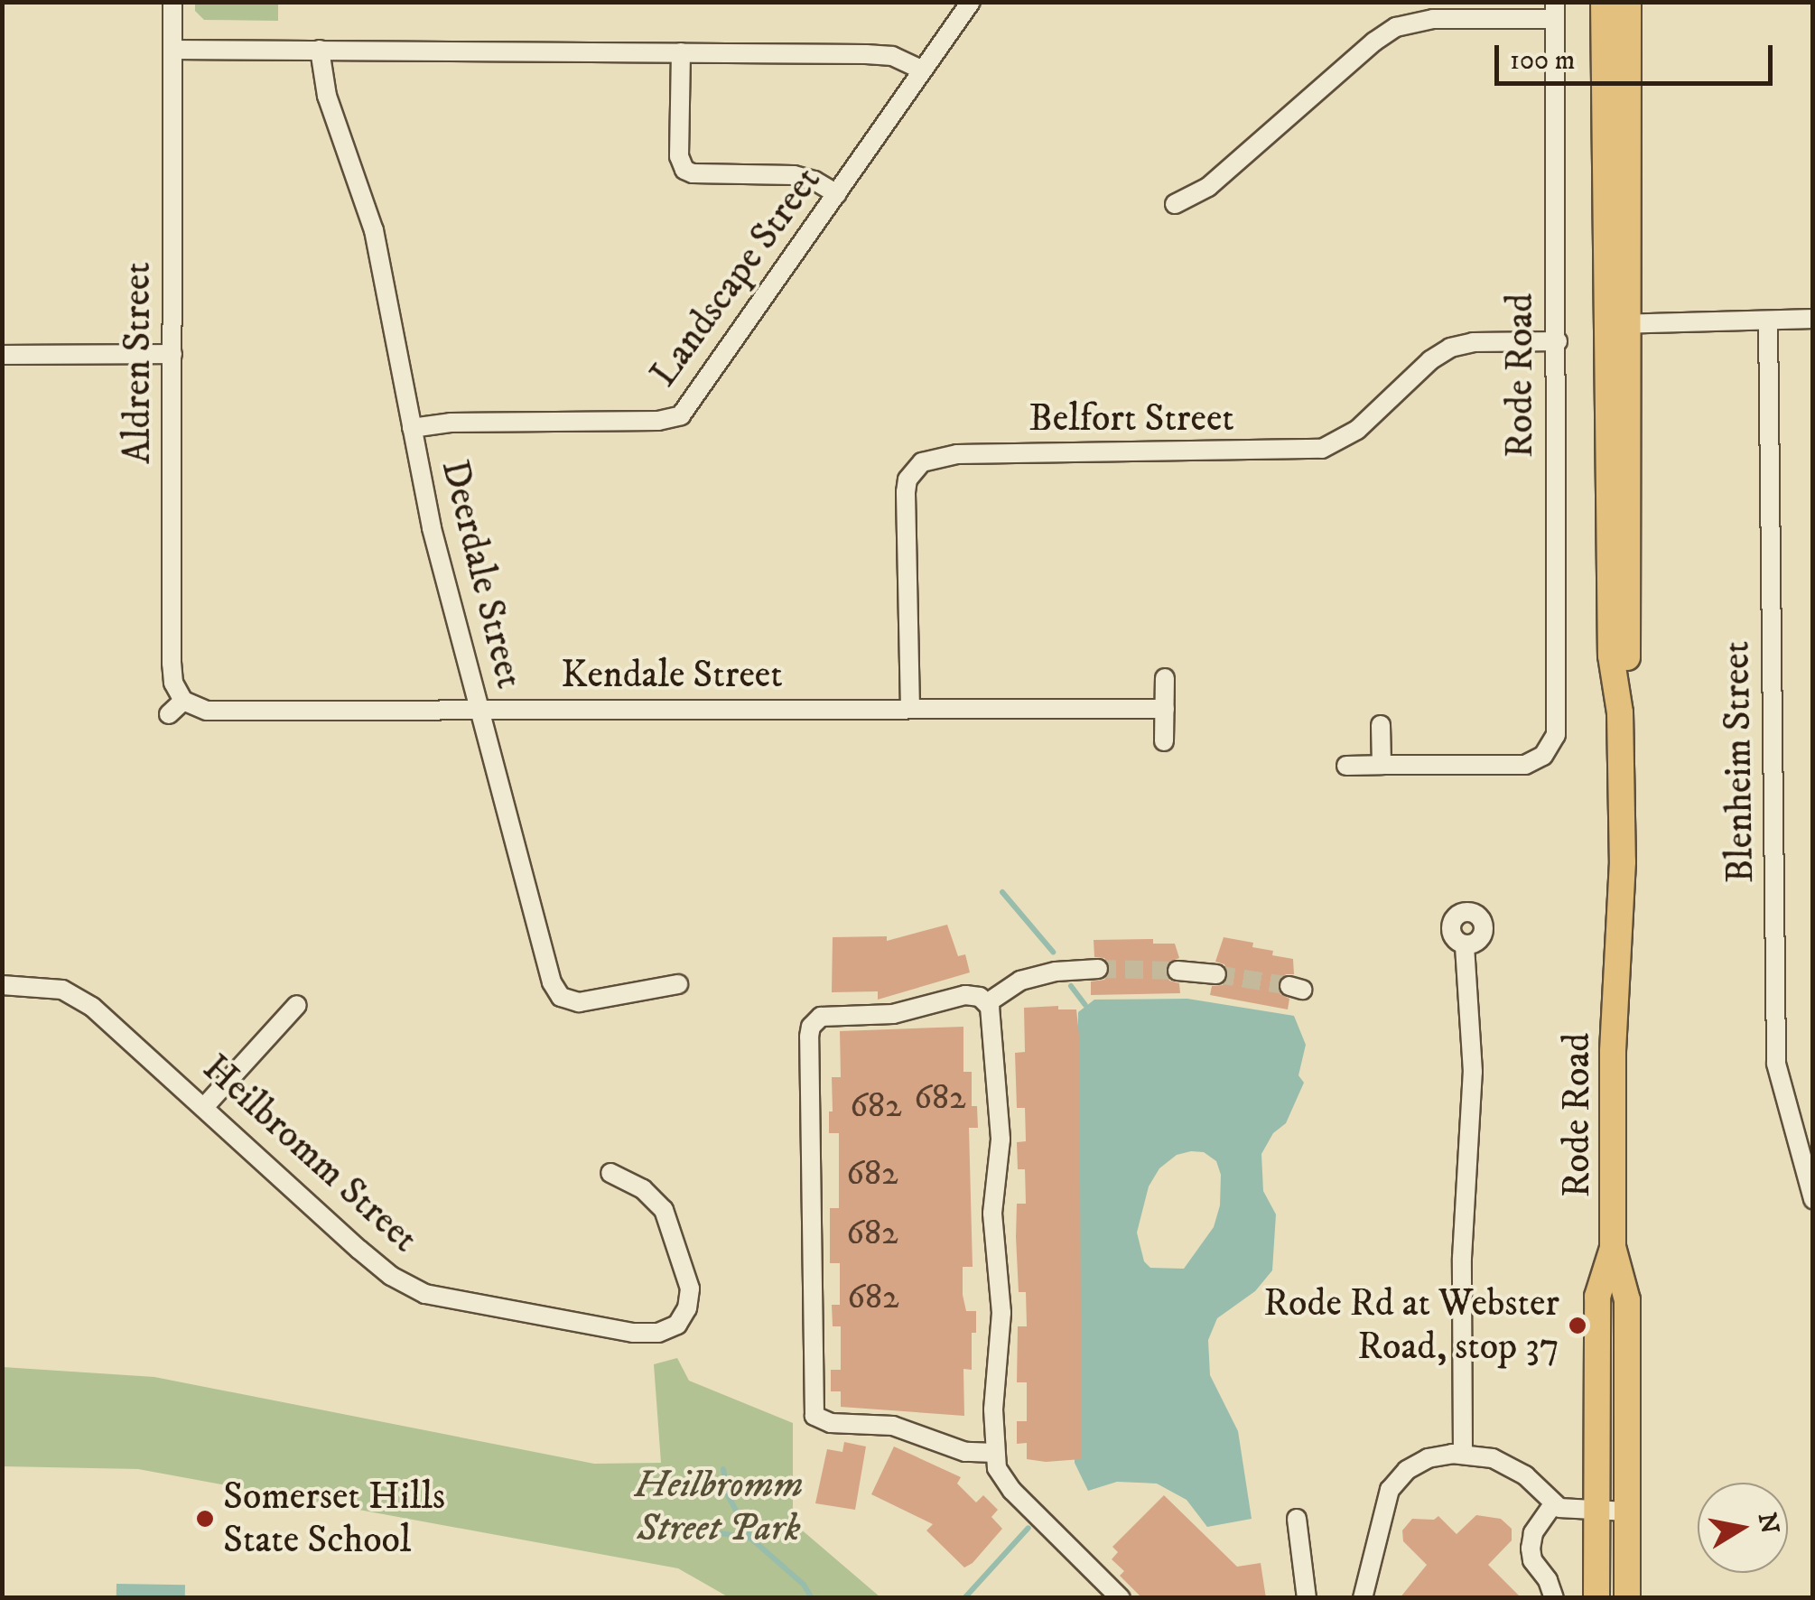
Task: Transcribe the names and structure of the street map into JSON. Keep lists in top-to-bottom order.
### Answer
{
  "streets": {
    "main road": ["Rode Road"],
    "street": [
      "Landscape Street",
      "Aldren Street",
      "Belfort Street",
      "Deerdale Street",
      "Kendale Street",
      "Blenheim Street",
      "Heilbromm Street"
    ]
  },
  "crossings": [
    ["Landscape Street", "Deerdale Street"],
    ["Aldren Street", "Kendale Street"],
    ["Rode Road", "Belfort Street"],
    ["Belfort Street", "Kendale Street"],
    ["Deerdale Street", "Kendale Street"]
  ],
  "parks": ["Heilbromm Street Park"],
  "places": ["Rode Rd at Webster Road, stop 37", "Somerset Hills State School"],
  "house_numbers": [
    "682",
    "682",
    "682",
    "682",
    "682"
  ],
  "scale_bar": "100 m",
  "north": "right"
}
